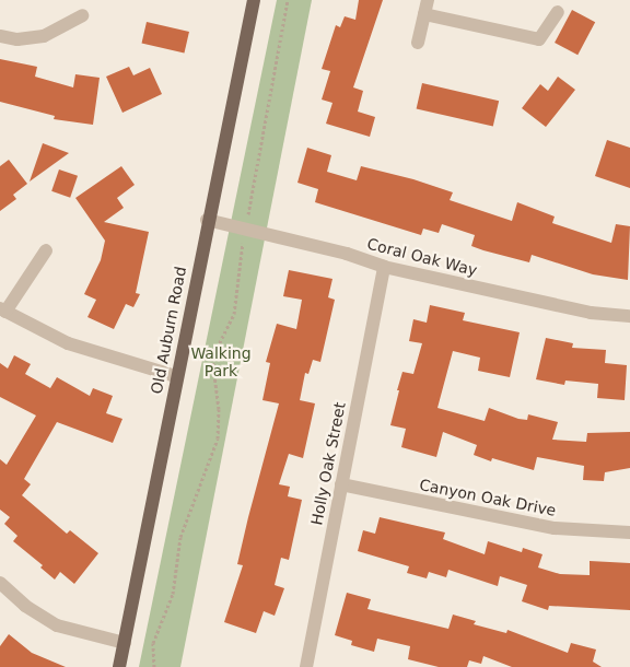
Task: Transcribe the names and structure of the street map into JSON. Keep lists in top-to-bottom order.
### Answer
{
  "streets": {
    "main road": ["Old Auburn Road"],
    "street": ["Coral Oak Way", "Holly Oak Street", "Canyon Oak Drive"]
  },
  "crossings": [
    ["Coral Oak Way", "Old Auburn Road"],
    ["Coral Oak Way", "Holly Oak Street"],
    ["Holly Oak Street", "Canyon Oak Drive"]
  ],
  "parks": ["Walking Park"]
}
